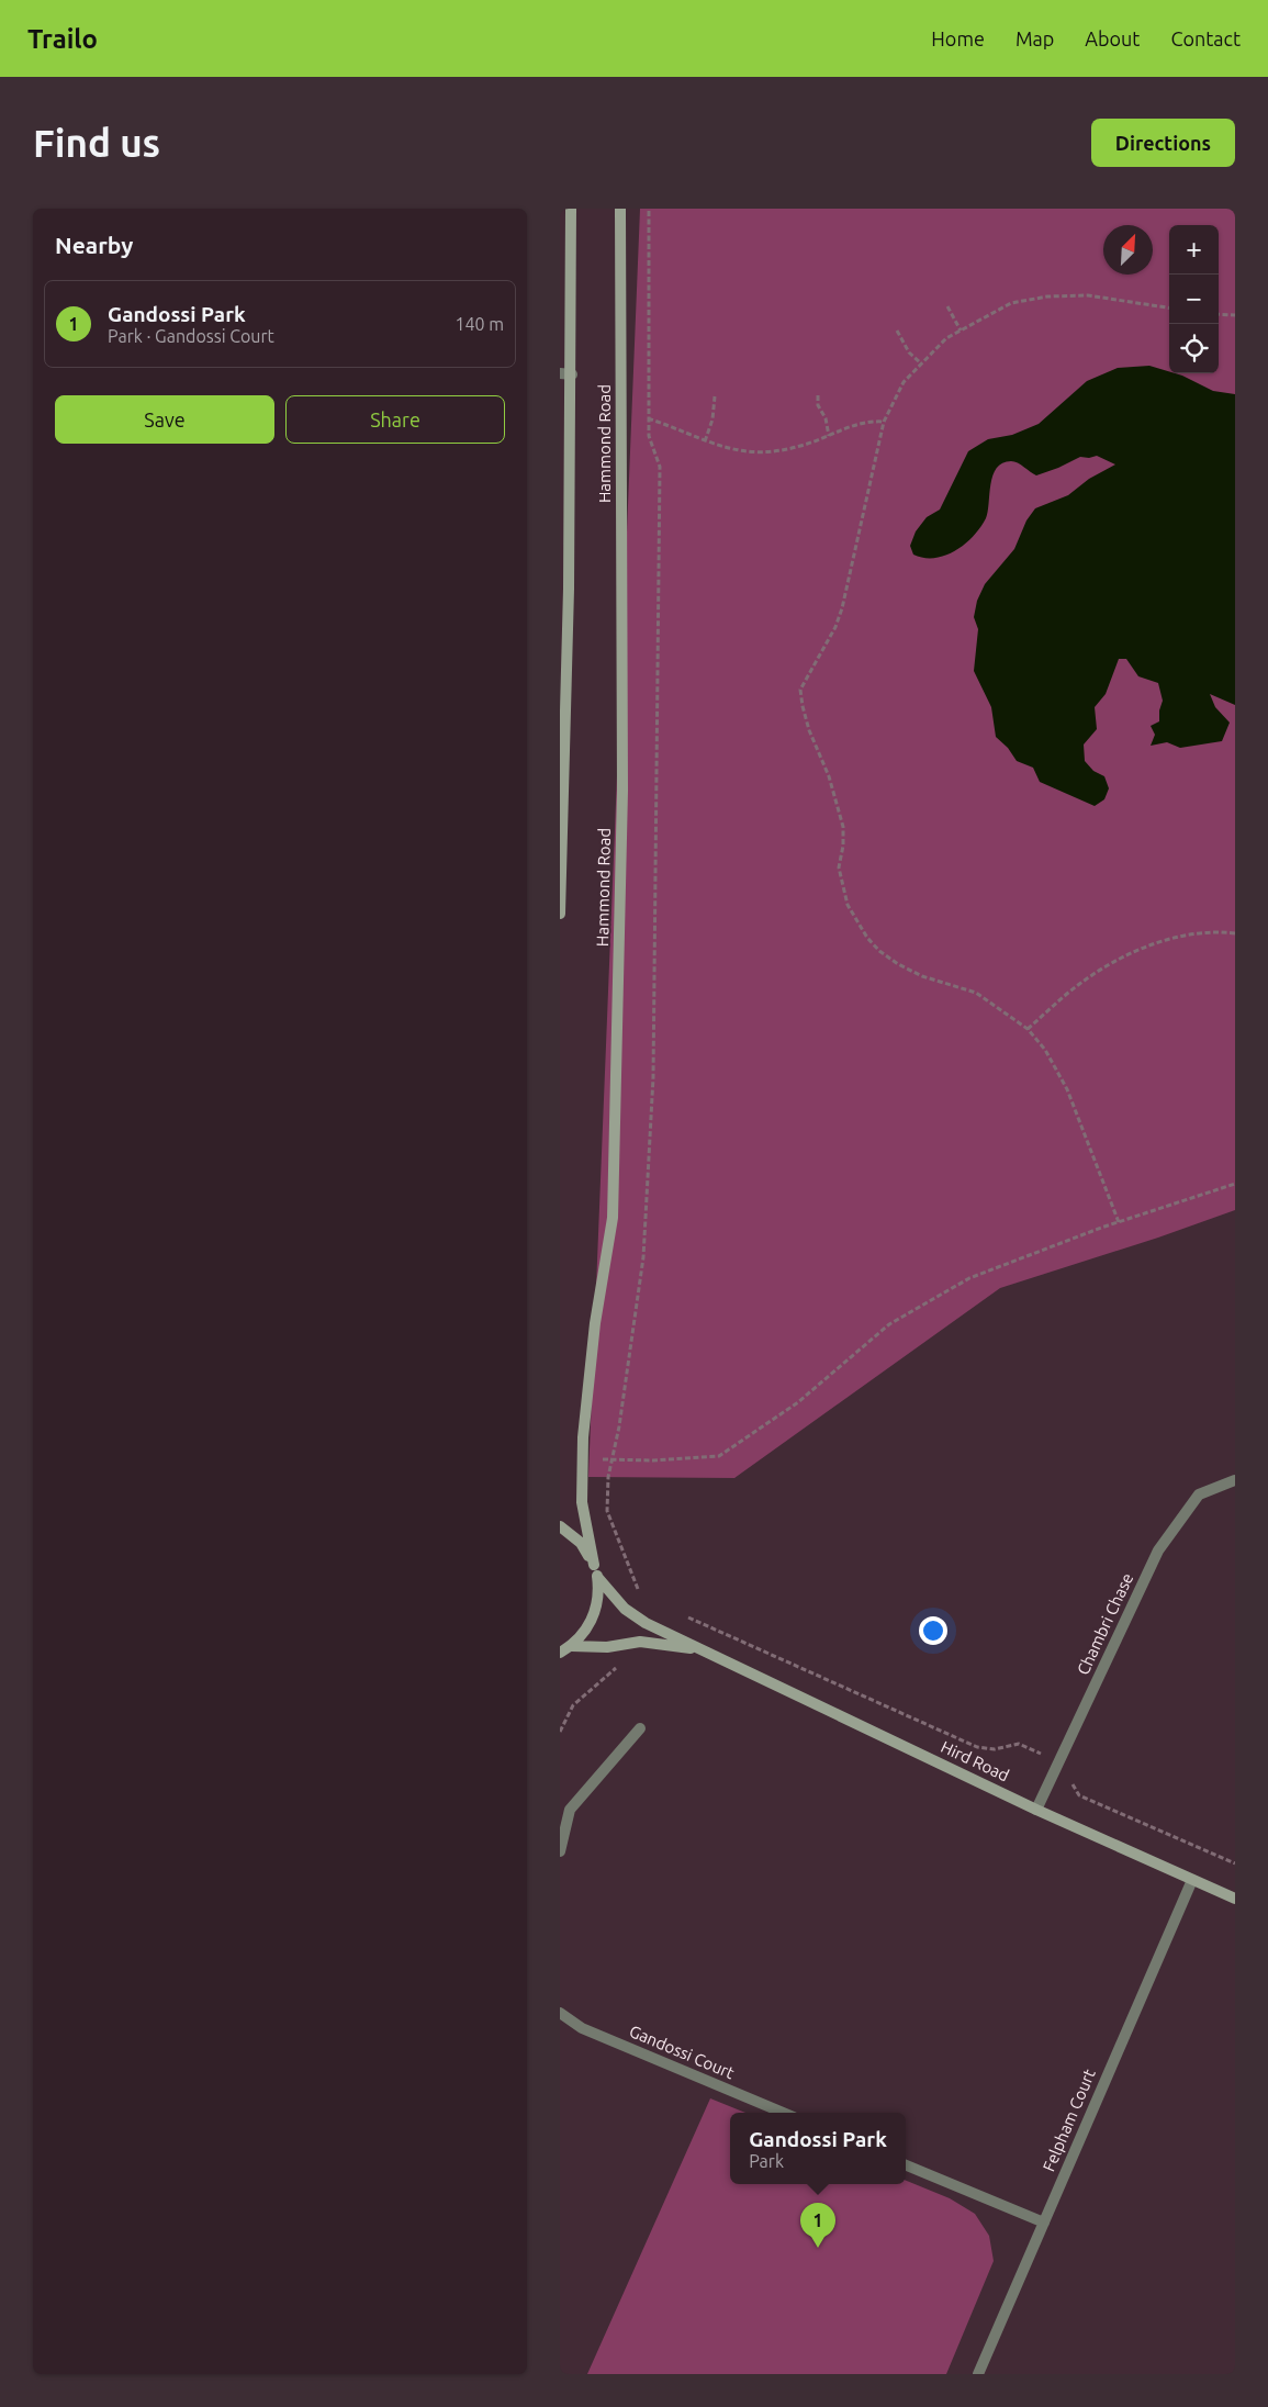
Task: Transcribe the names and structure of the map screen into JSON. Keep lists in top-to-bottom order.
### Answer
{
  "streets": {
    "main road": ["Hammond Road", "Hird Road"],
    "street": ["Chambri Chase", "Gandossi Court", "Felpham Court"]
  },
  "crossings": [
    ["Chambri Chase", "Hird Road"],
    ["Hird Road", "Felpham Court"]
  ],
  "north": "top right",
  "page": {
    "header": "Trailo",
    "nav": [
      "Home",
      "Map",
      "About",
      "Contact"
    ],
    "buttons": [
      "Directions",
      ["Save", "Share"]
    ],
    "title": "Find us",
    "heading": "Nearby",
    "map_buttons": ["+", "−"],
    "list": [
      {
        "mark": "1",
        "name": "Gandossi Park",
        "note": "Park · Gandossi Court",
        "value": "140 m"
      }
    ],
    "popup": ["Gandossi Park", "Park"],
    "pins": "1"
  }
}
